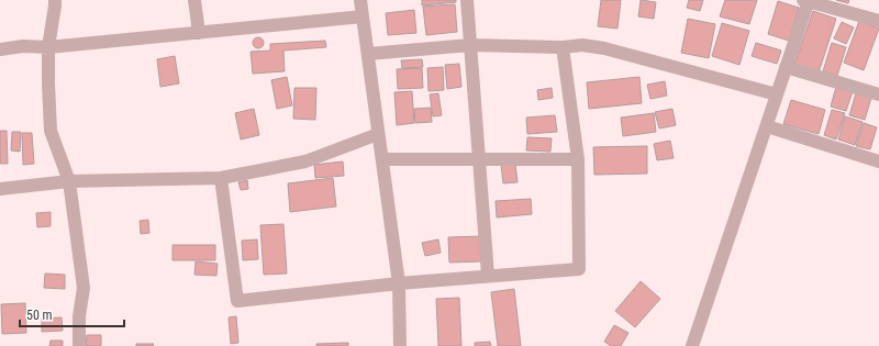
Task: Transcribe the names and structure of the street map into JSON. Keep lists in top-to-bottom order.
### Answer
{
  "scale_bar": "50 m"
}
